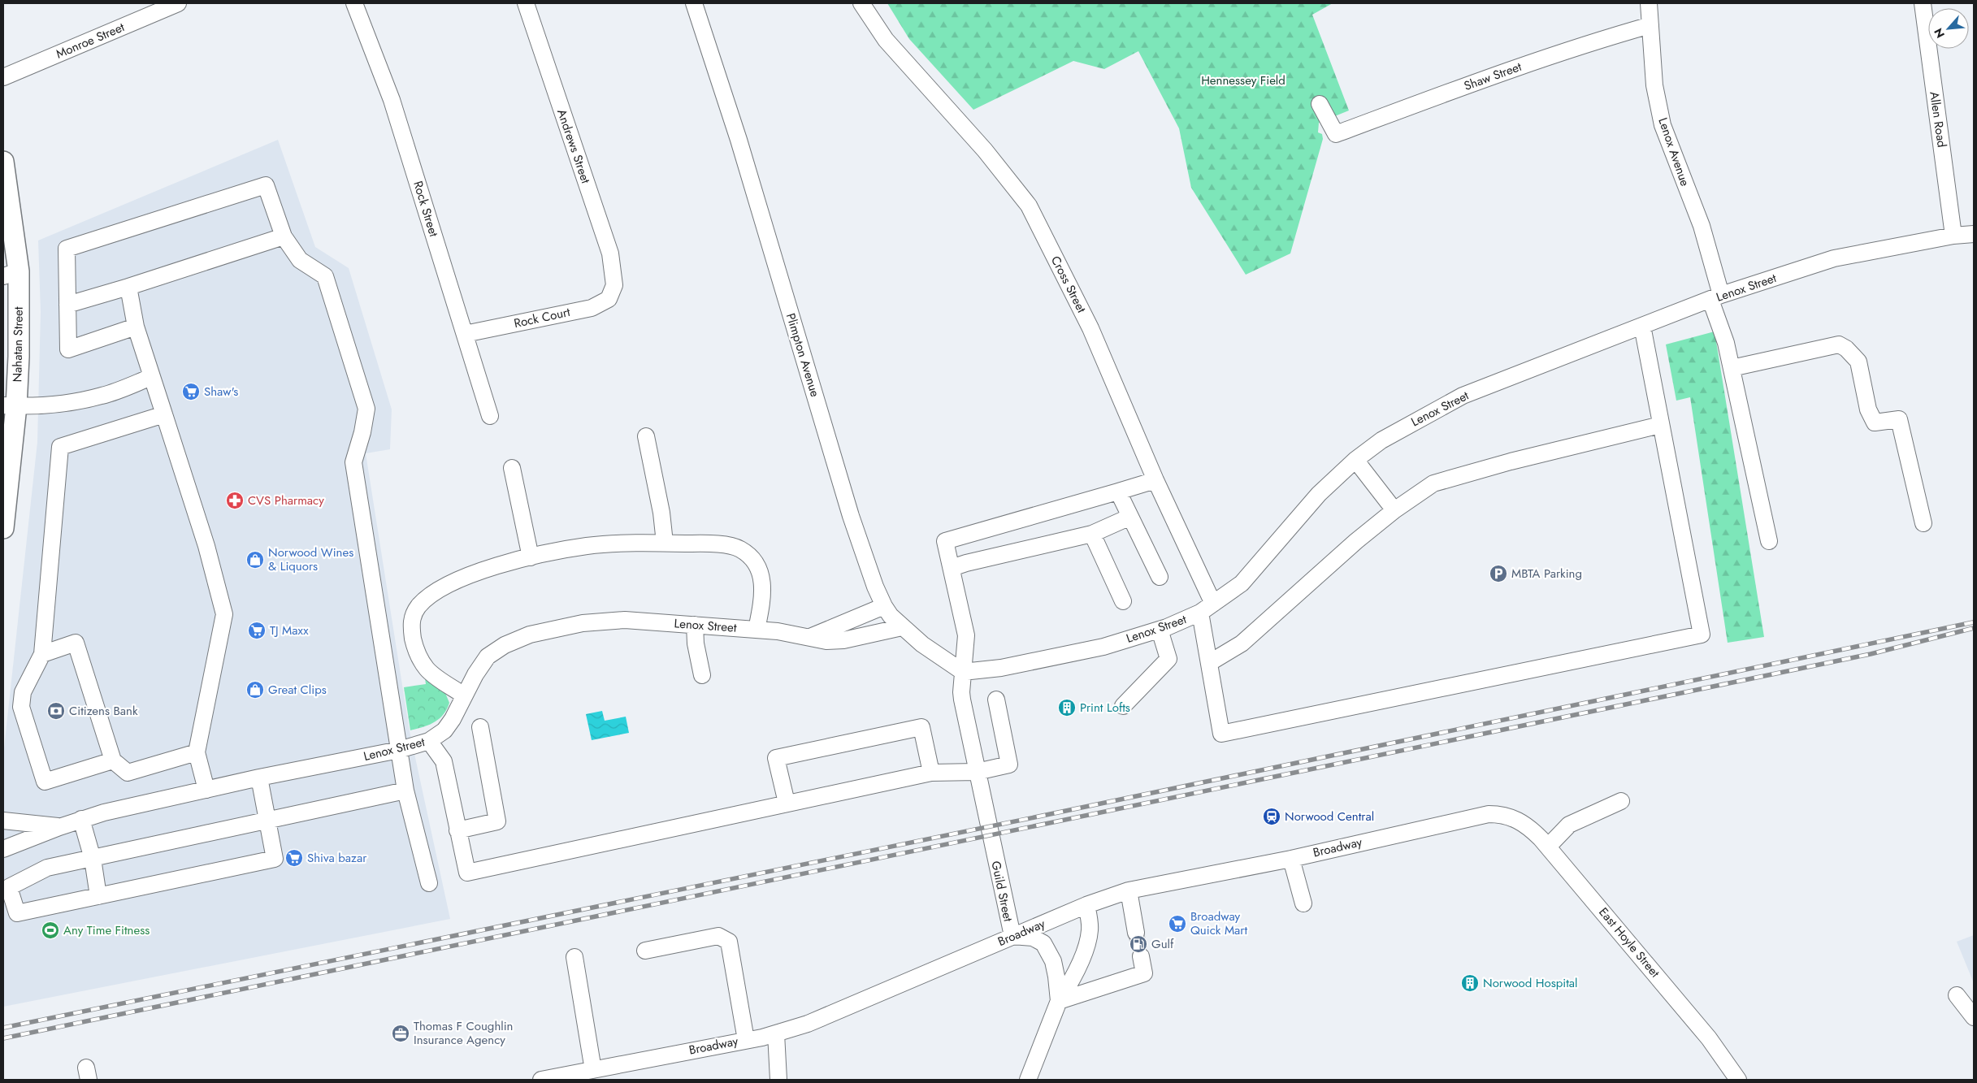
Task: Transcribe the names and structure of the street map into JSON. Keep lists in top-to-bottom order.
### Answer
{
  "streets": {
    "main road": ["Nahatan Street"],
    "street": [
      "Monroe Street",
      "Shaw Street",
      "Allen Road",
      "Andrews Street",
      "Lenox Avenue",
      "Rock Street",
      "Cross Street",
      "Lenox Street",
      "Rock Court",
      "Plimpton Avenue",
      "Broadway",
      "Guild Street",
      "East Hoyle Street"
    ]
  },
  "crossings": [
    ["Shaw Street", "Lenox Avenue"],
    ["Allen Road", "Lenox Street"],
    ["Andrews Street", "Rock Court"],
    ["Lenox Avenue", "Lenox Street"],
    ["Rock Street", "Rock Court"],
    ["Cross Street", "Lenox Street"],
    ["Lenox Street", "Plimpton Avenue"],
    ["Lenox Street", "Guild Street"],
    ["Plimpton Avenue", "Guild Street"],
    ["Broadway", "Guild Street"],
    ["Broadway", "East Hoyle Street"]
  ],
  "parks": ["Hennessey Field"],
  "places": {
    "supermarket": [
      "Shaw's",
      "TJ Maxx",
      "Shiva bazar",
      "Broadway Quick Mart"
    ],
    "pharmacy": ["CVS Pharmacy"],
    "shop": ["Norwood Wines & Liquors", "Great Clips"],
    "parking": ["MBTA Parking"],
    "building": ["Print Lofts", "Norwood Hospital"],
    "bank": ["Citizens Bank"],
    "station": ["Norwood Central"],
    "sports": ["Any Time Fitness"],
    "fuel station": ["Gulf"],
    "office": ["Thomas F Coughlin Insurance Agency"]
  },
  "north": "bottom left"
}
